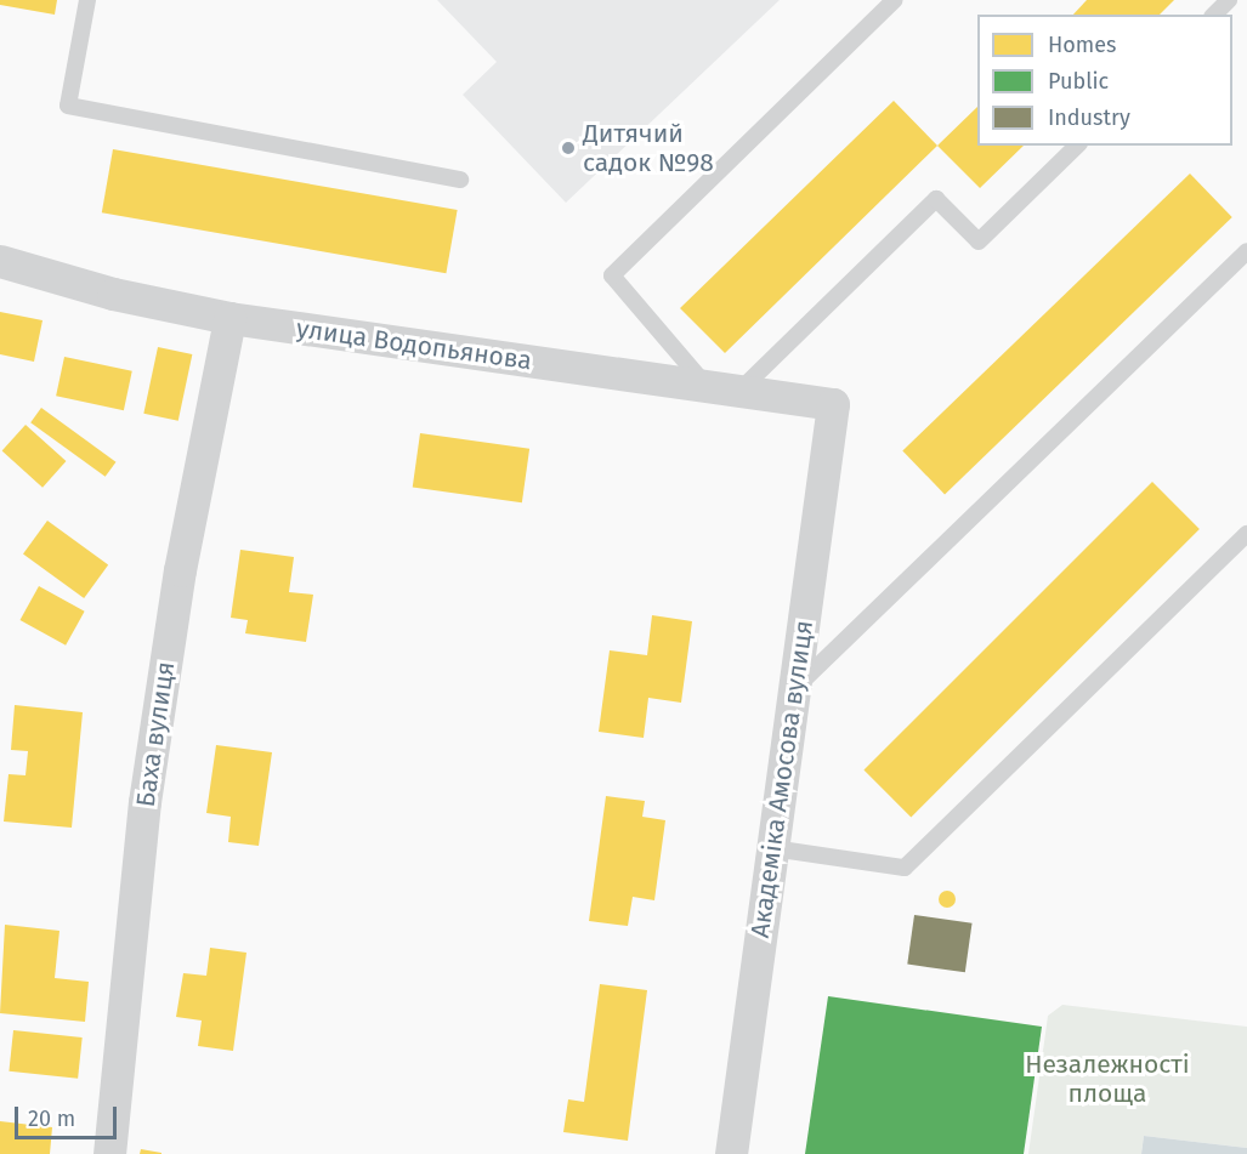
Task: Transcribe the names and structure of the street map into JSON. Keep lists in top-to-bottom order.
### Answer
{
  "streets": {
    "street": ["улица Водопьянова", "Баха вулиця", "Академіка Амосова вулиця"]
  },
  "crossings": [
    ["улица Водопьянова", "Баха вулиця"],
    ["улица Водопьянова", "Академіка Амосова вулиця"]
  ],
  "parks": ["Незалежності площа"],
  "places": ["Дитячий садок №98"],
  "legend": ["Homes", "Public", "Industry"],
  "scale_bar": "20 m"
}
